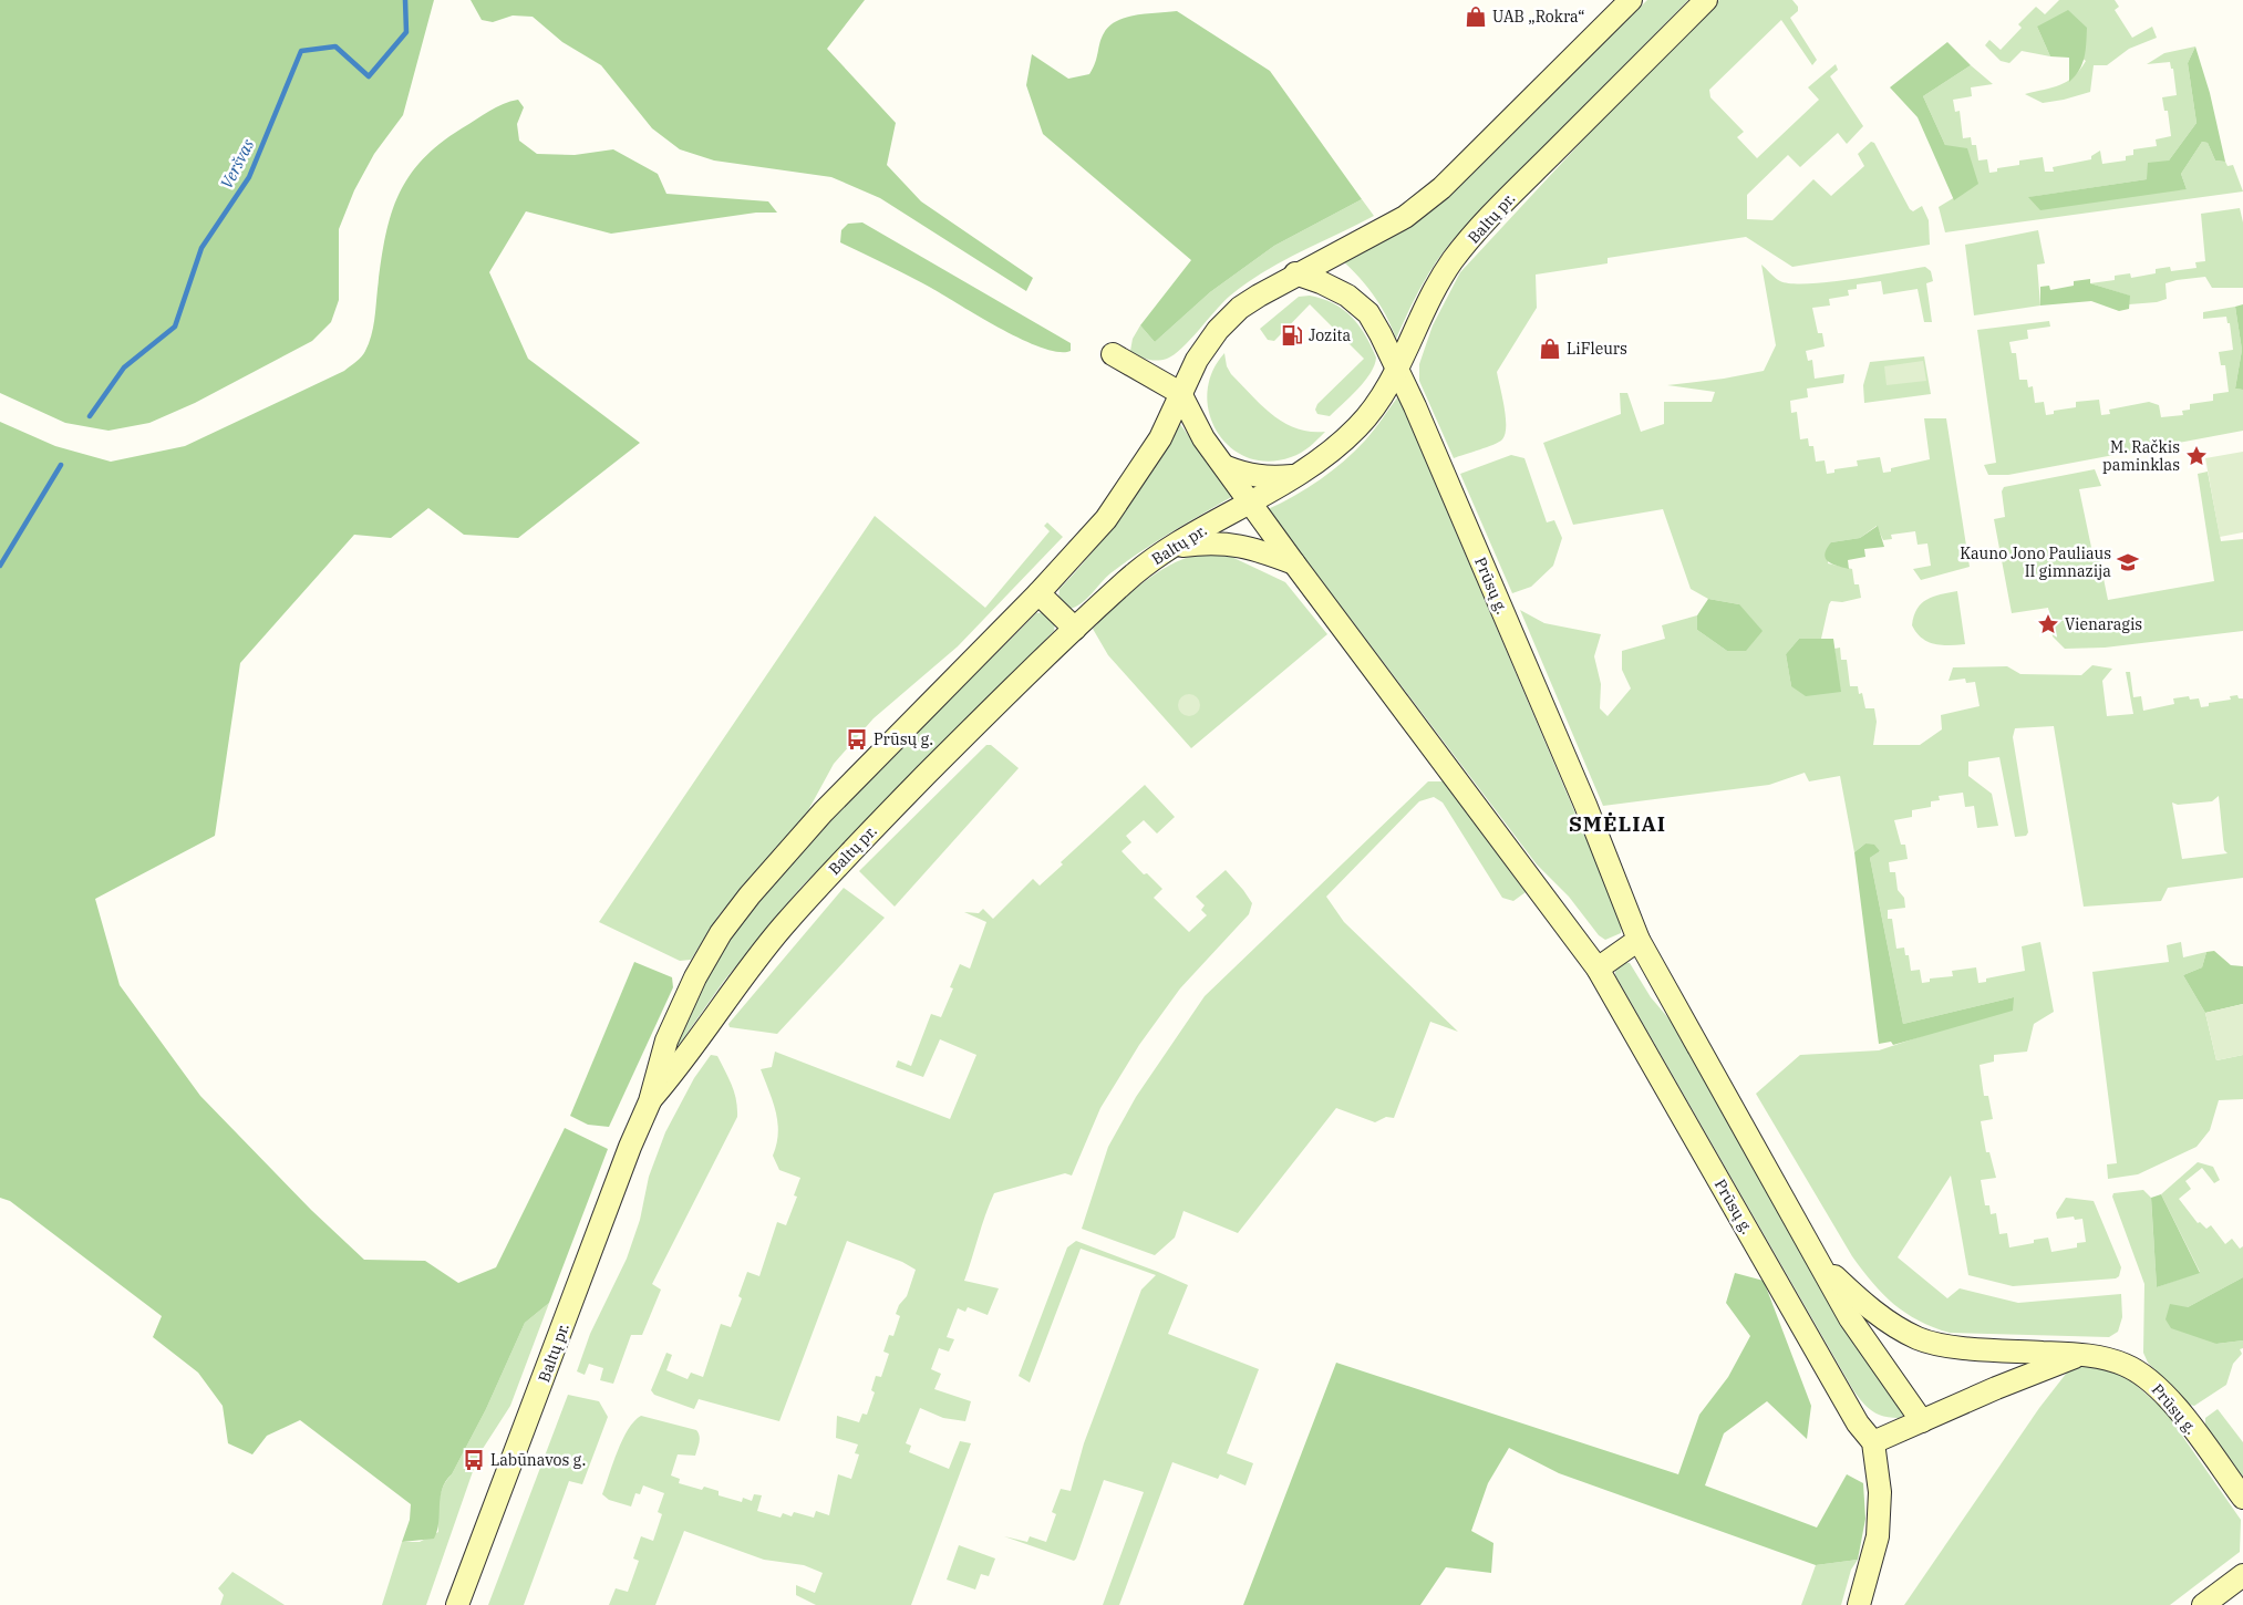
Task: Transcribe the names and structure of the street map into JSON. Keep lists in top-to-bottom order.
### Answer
{
  "streets": {
    "main road": ["Baltų pr.", "Prūsų g."]
  },
  "crossings": [
    ["Baltų pr.", "Prūsų g."]
  ],
  "districts": ["SMĖLIAI"],
  "water": ["Veršvas"],
  "places": {
    "shop": ["UAB „Rokra“", "LiFleurs"],
    "fuel station": ["Jozita"],
    "place": ["M. Račkis paminklas", "Vienaragis"],
    "school or university": ["Kauno Jono Pauliaus II gimnazija"],
    "bus stop": ["Prūsų g.", "Labūnavos g."]
  }
}
